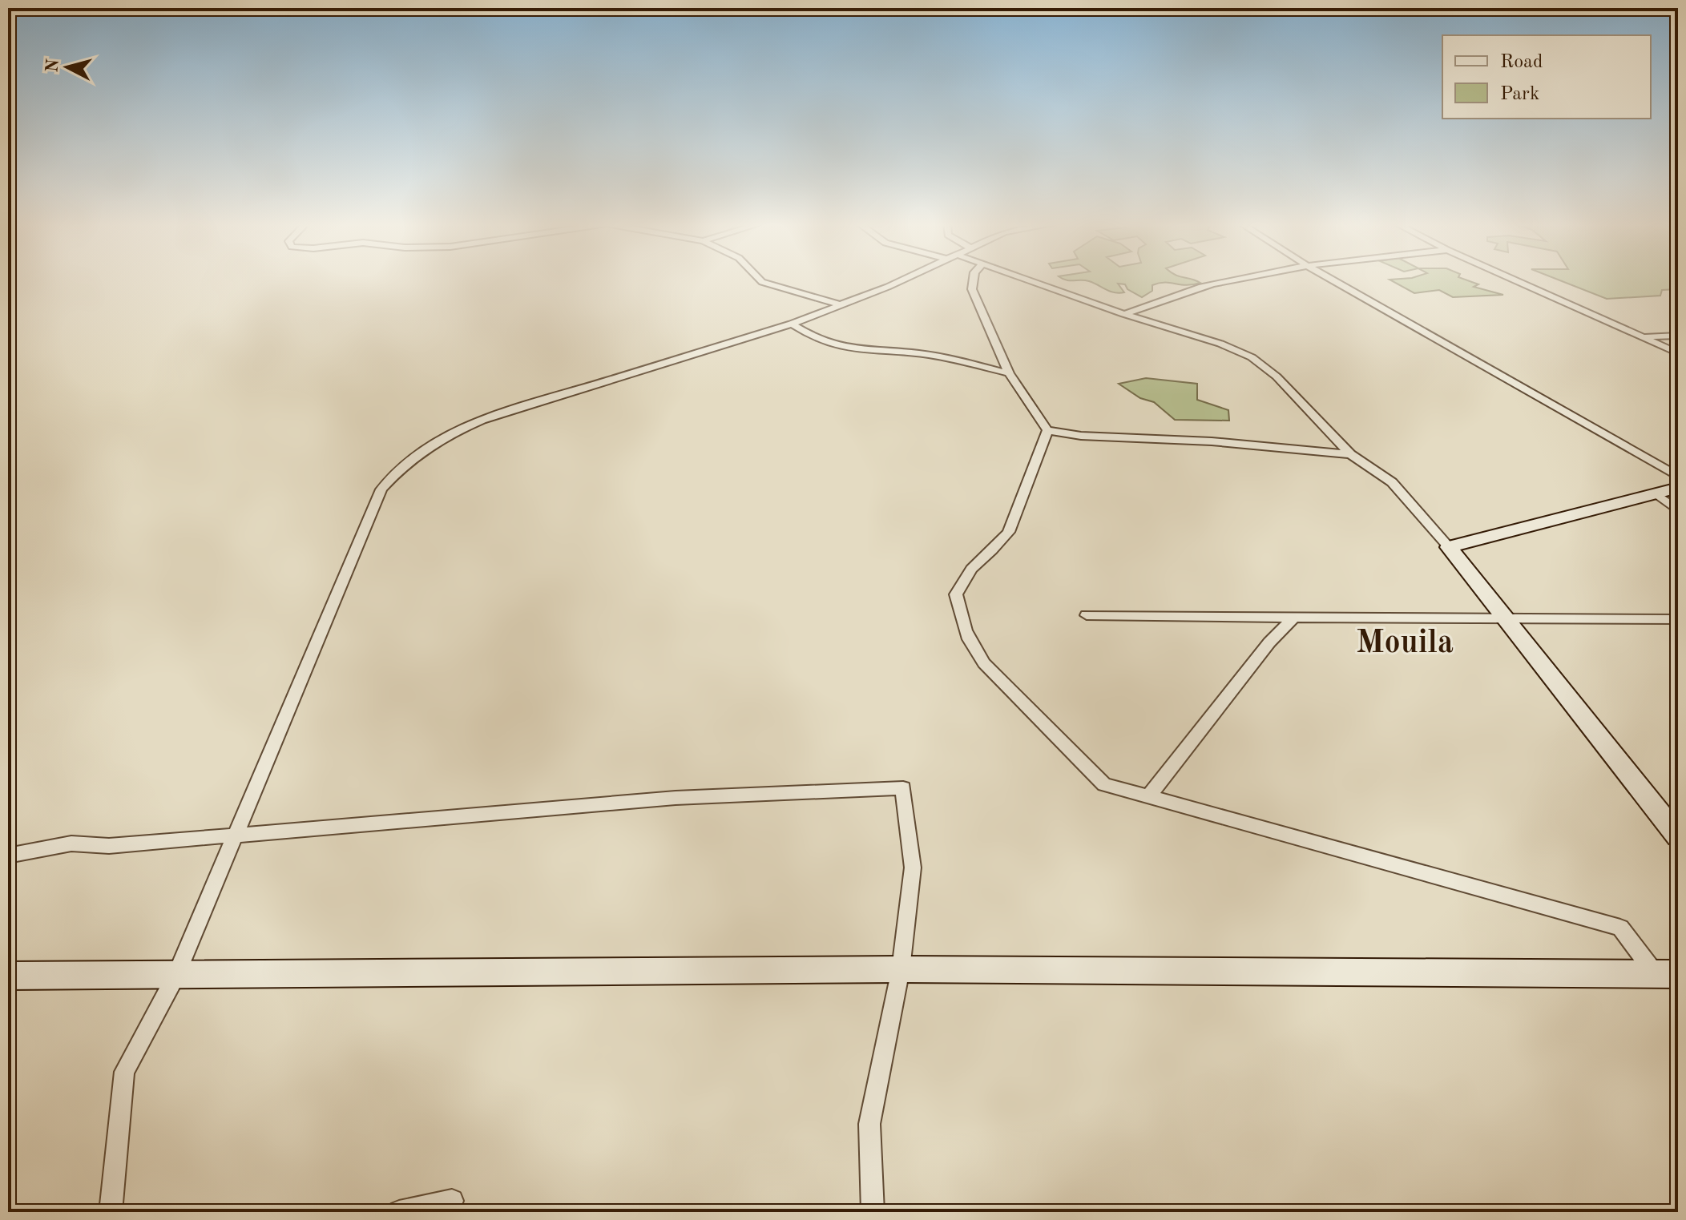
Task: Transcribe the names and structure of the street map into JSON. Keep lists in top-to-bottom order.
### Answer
{
  "districts": ["Mouila"],
  "legend": ["Road", "Park"],
  "north": "left"
}
